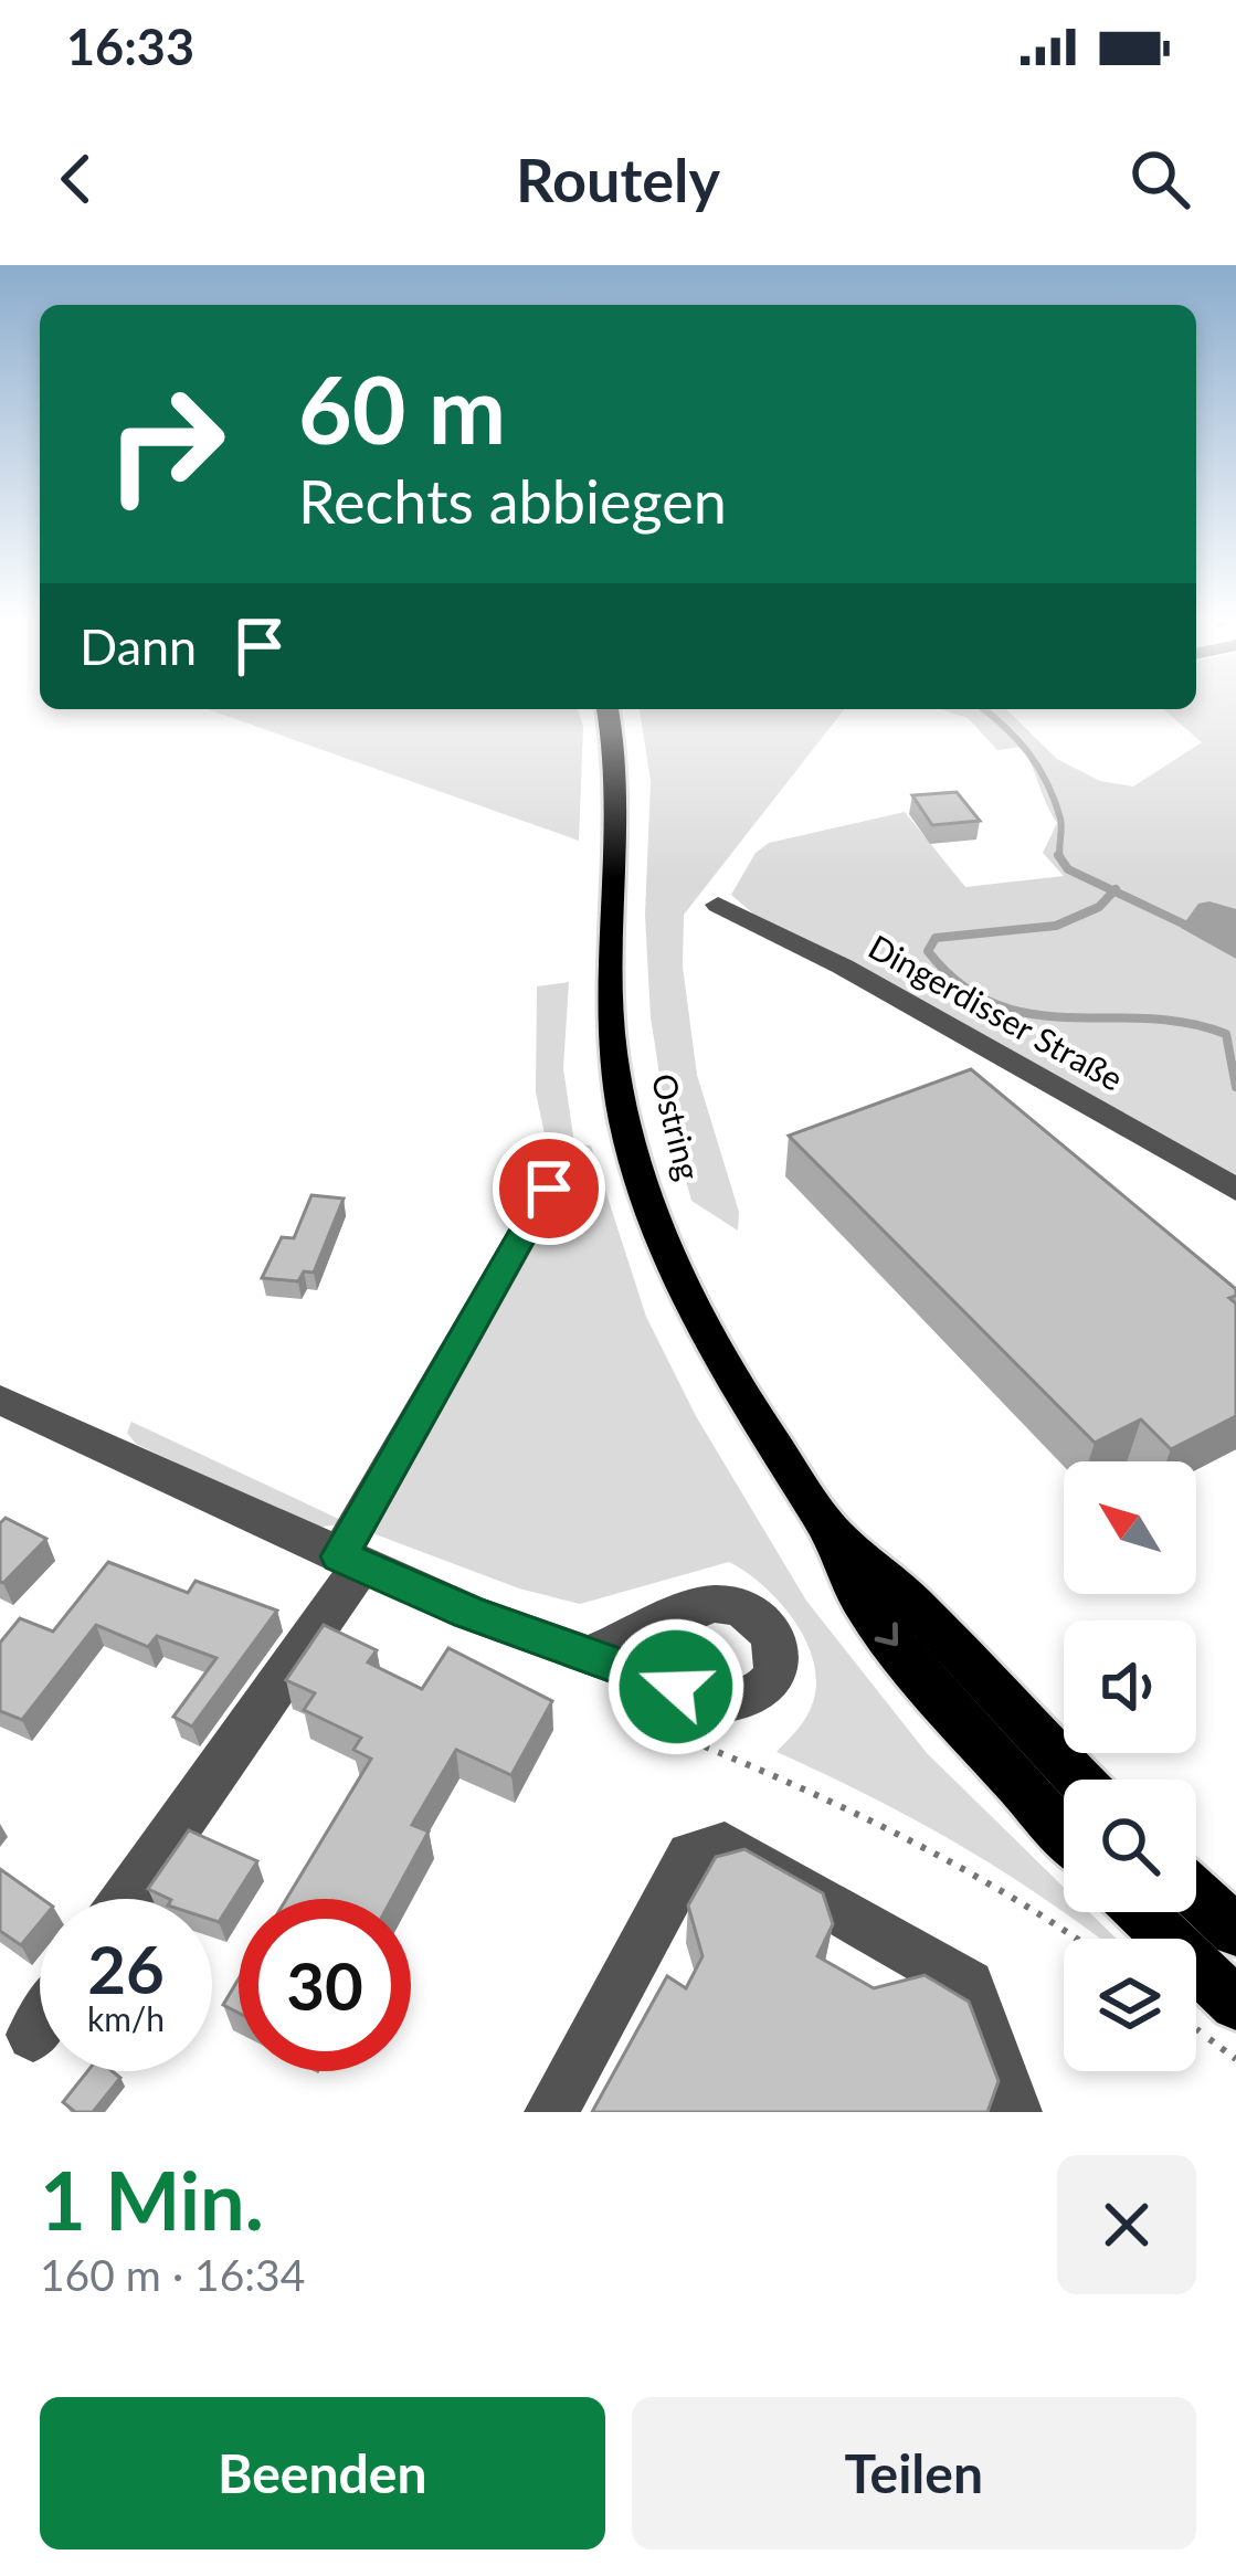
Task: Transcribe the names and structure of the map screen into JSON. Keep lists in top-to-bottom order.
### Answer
{
  "streets": {
    "main road": ["Ostring"],
    "street": ["Dingerdisser Straße"]
  },
  "north": "top left",
  "page": {
    "status": "16:33",
    "header": "Routely",
    "turn": ["60 m", "Rechts abbiegen"],
    "then": "Dann",
    "speed": "26 km/h",
    "limit": "30",
    "heading": ["1 Min.", "160 m · 16:34"],
    "buttons": ["Beenden", "Teilen"]
  }
}
